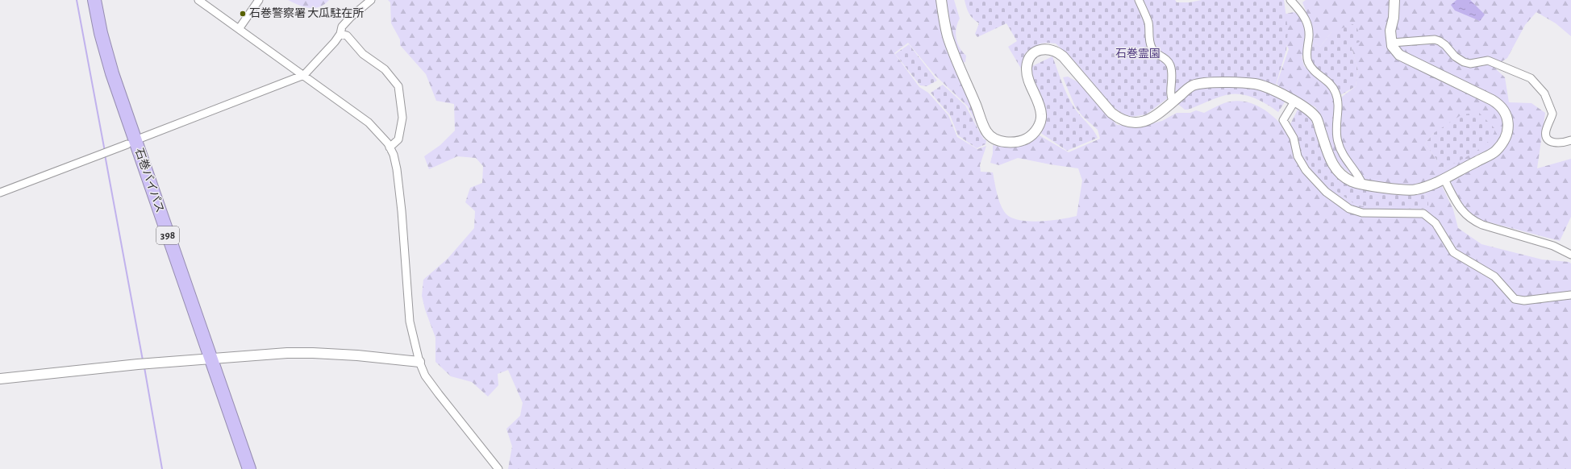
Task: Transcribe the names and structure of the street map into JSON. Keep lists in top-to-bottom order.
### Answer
{
  "streets": {
    "highway": ["石巻バイパス", "398"]
  },
  "parks": ["石巻霊園"],
  "places": ["石巻警察署 大瓜駐在所"]
}
